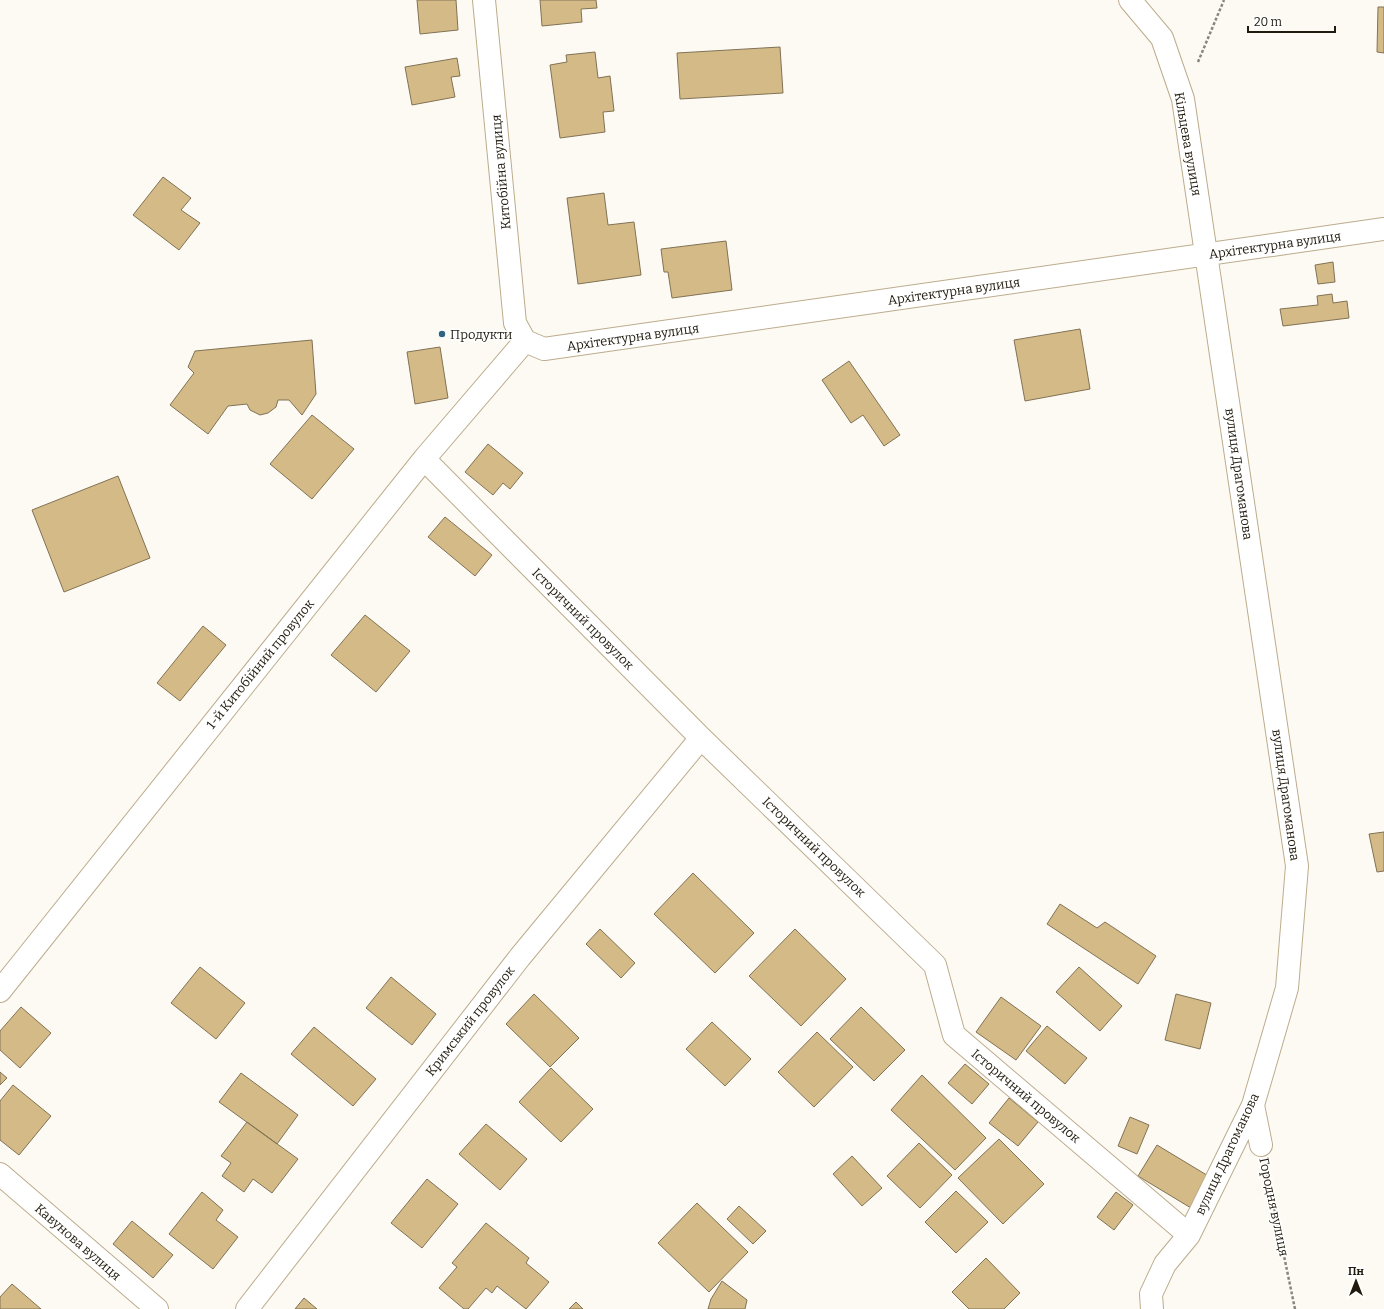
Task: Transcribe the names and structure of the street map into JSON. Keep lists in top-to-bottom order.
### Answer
{
  "streets": {
    "street": [
      "Кільцева вулиця",
      "Китобійна вулиця",
      "Архітектурна вулиця",
      "вулиця Драгоманова",
      "Історичний провулок",
      "1-й Китобійний провулок",
      "Кримський провулок",
      "Городня вулиця",
      "Кавунова вулиця"
    ]
  },
  "crossings": [
    ["Кільцева вулиця", "Архітектурна вулиця"],
    ["Кільцева вулиця", "вулиця Драгоманова"],
    ["Китобійна вулиця", "Архітектурна вулиця"],
    ["Китобійна вулиця", "1-й Китобійний провулок"],
    ["Архітектурна вулиця", "вулиця Драгоманова"],
    ["Архітектурна вулиця", "1-й Китобійний провулок"],
    ["вулиця Драгоманова", "Історичний провулок"],
    ["вулиця Драгоманова", "Городня вулиця"],
    ["Історичний провулок", "1-й Китобійний провулок"],
    ["Історичний провулок", "Кримський провулок"]
  ],
  "places": ["Продукти"],
  "scale_bar": "20 m",
  "north": "top"
}
